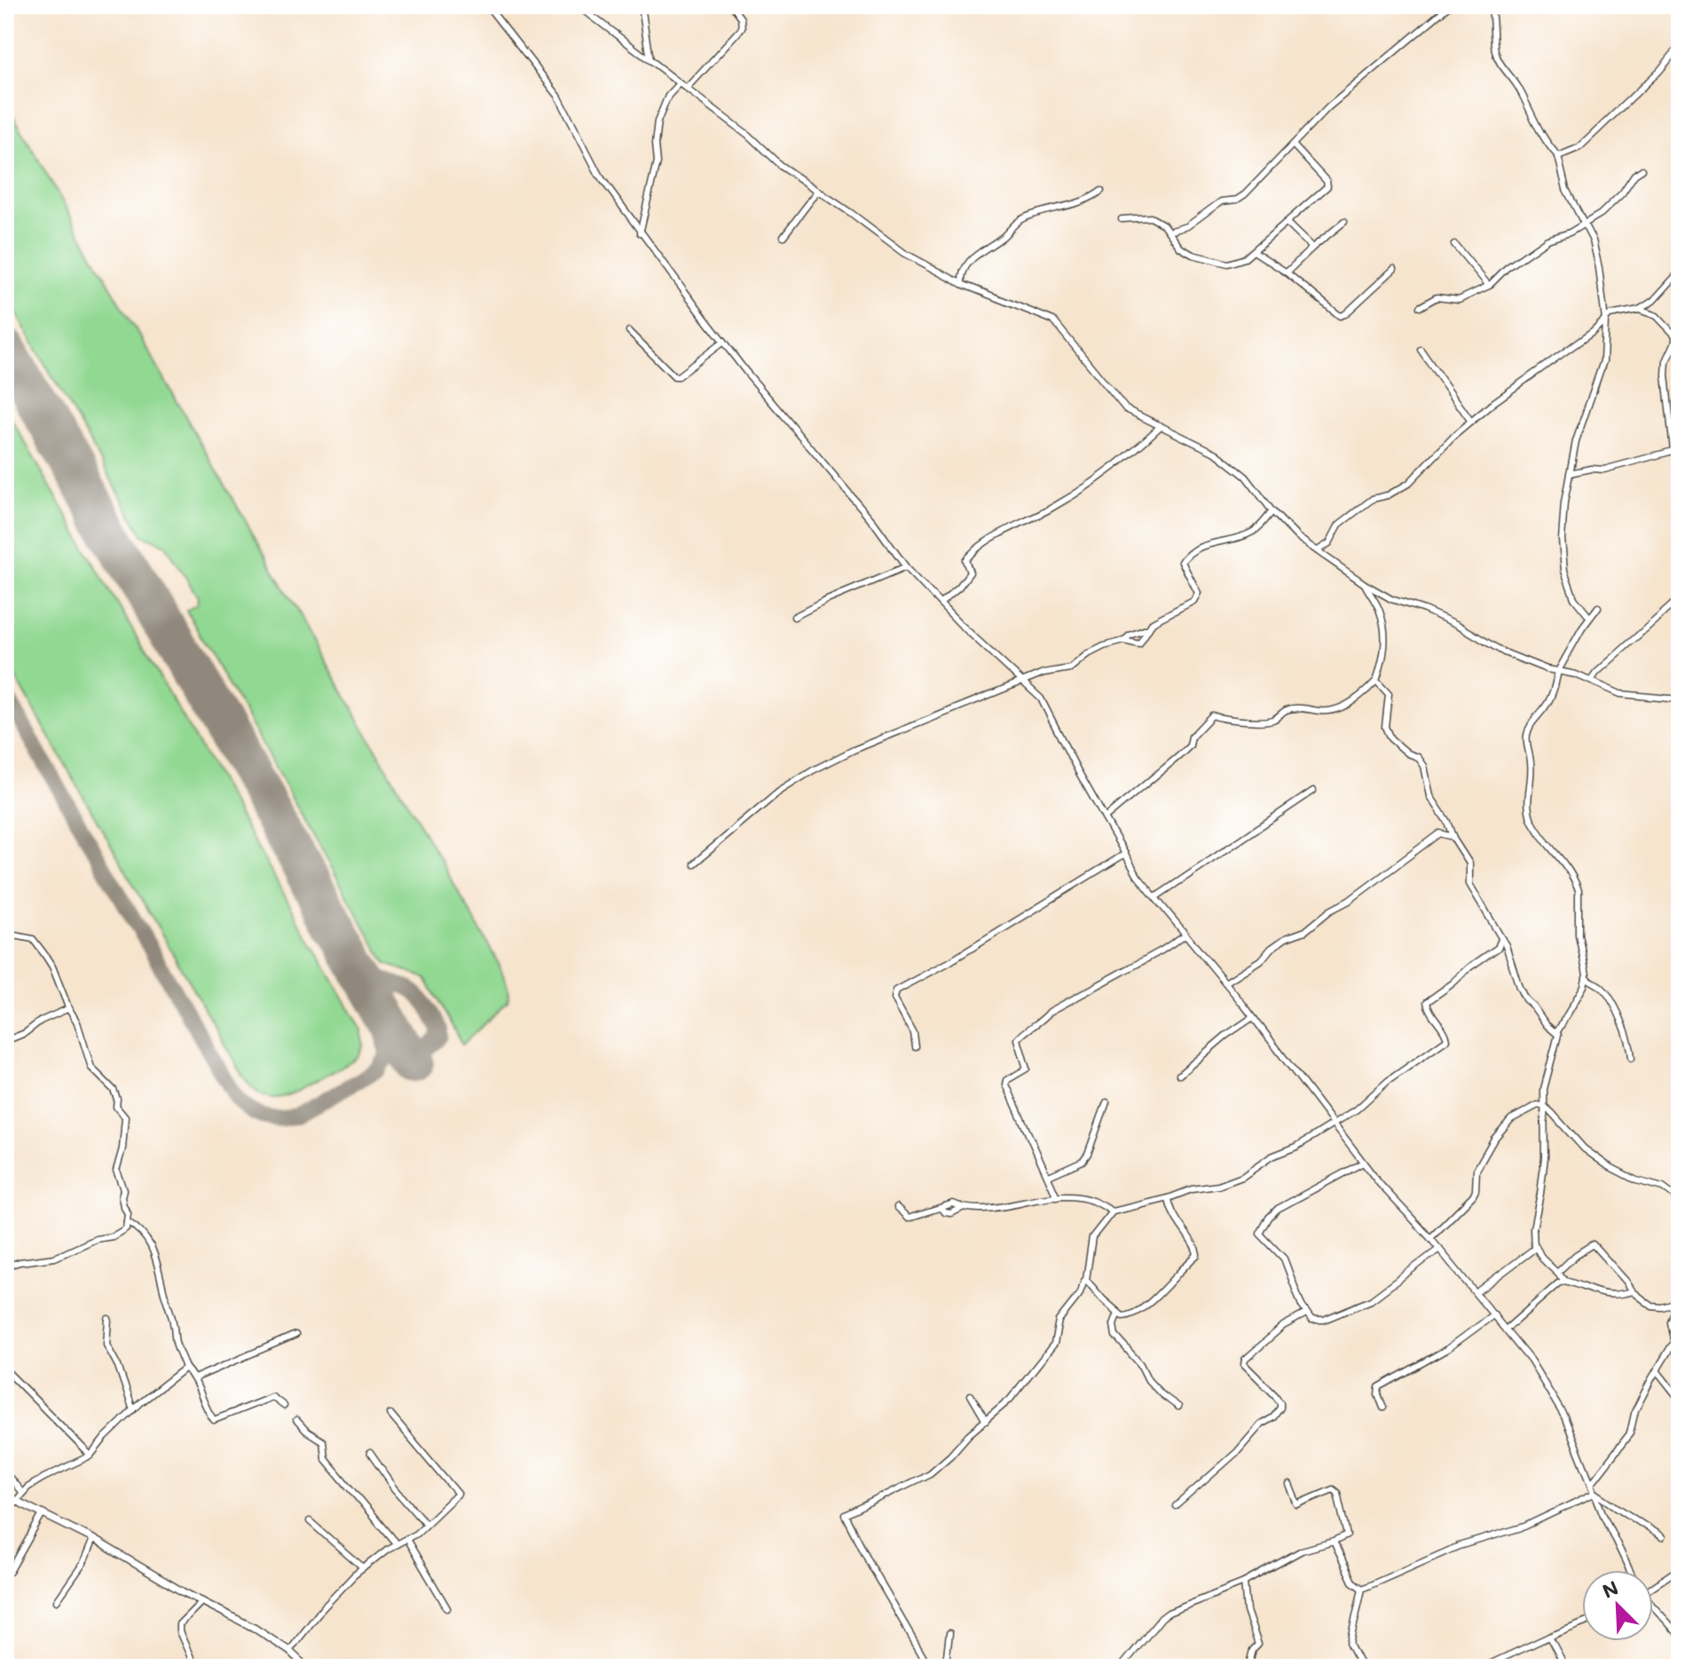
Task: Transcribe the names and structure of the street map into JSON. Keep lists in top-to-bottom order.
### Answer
{
  "north": "top left"
}
